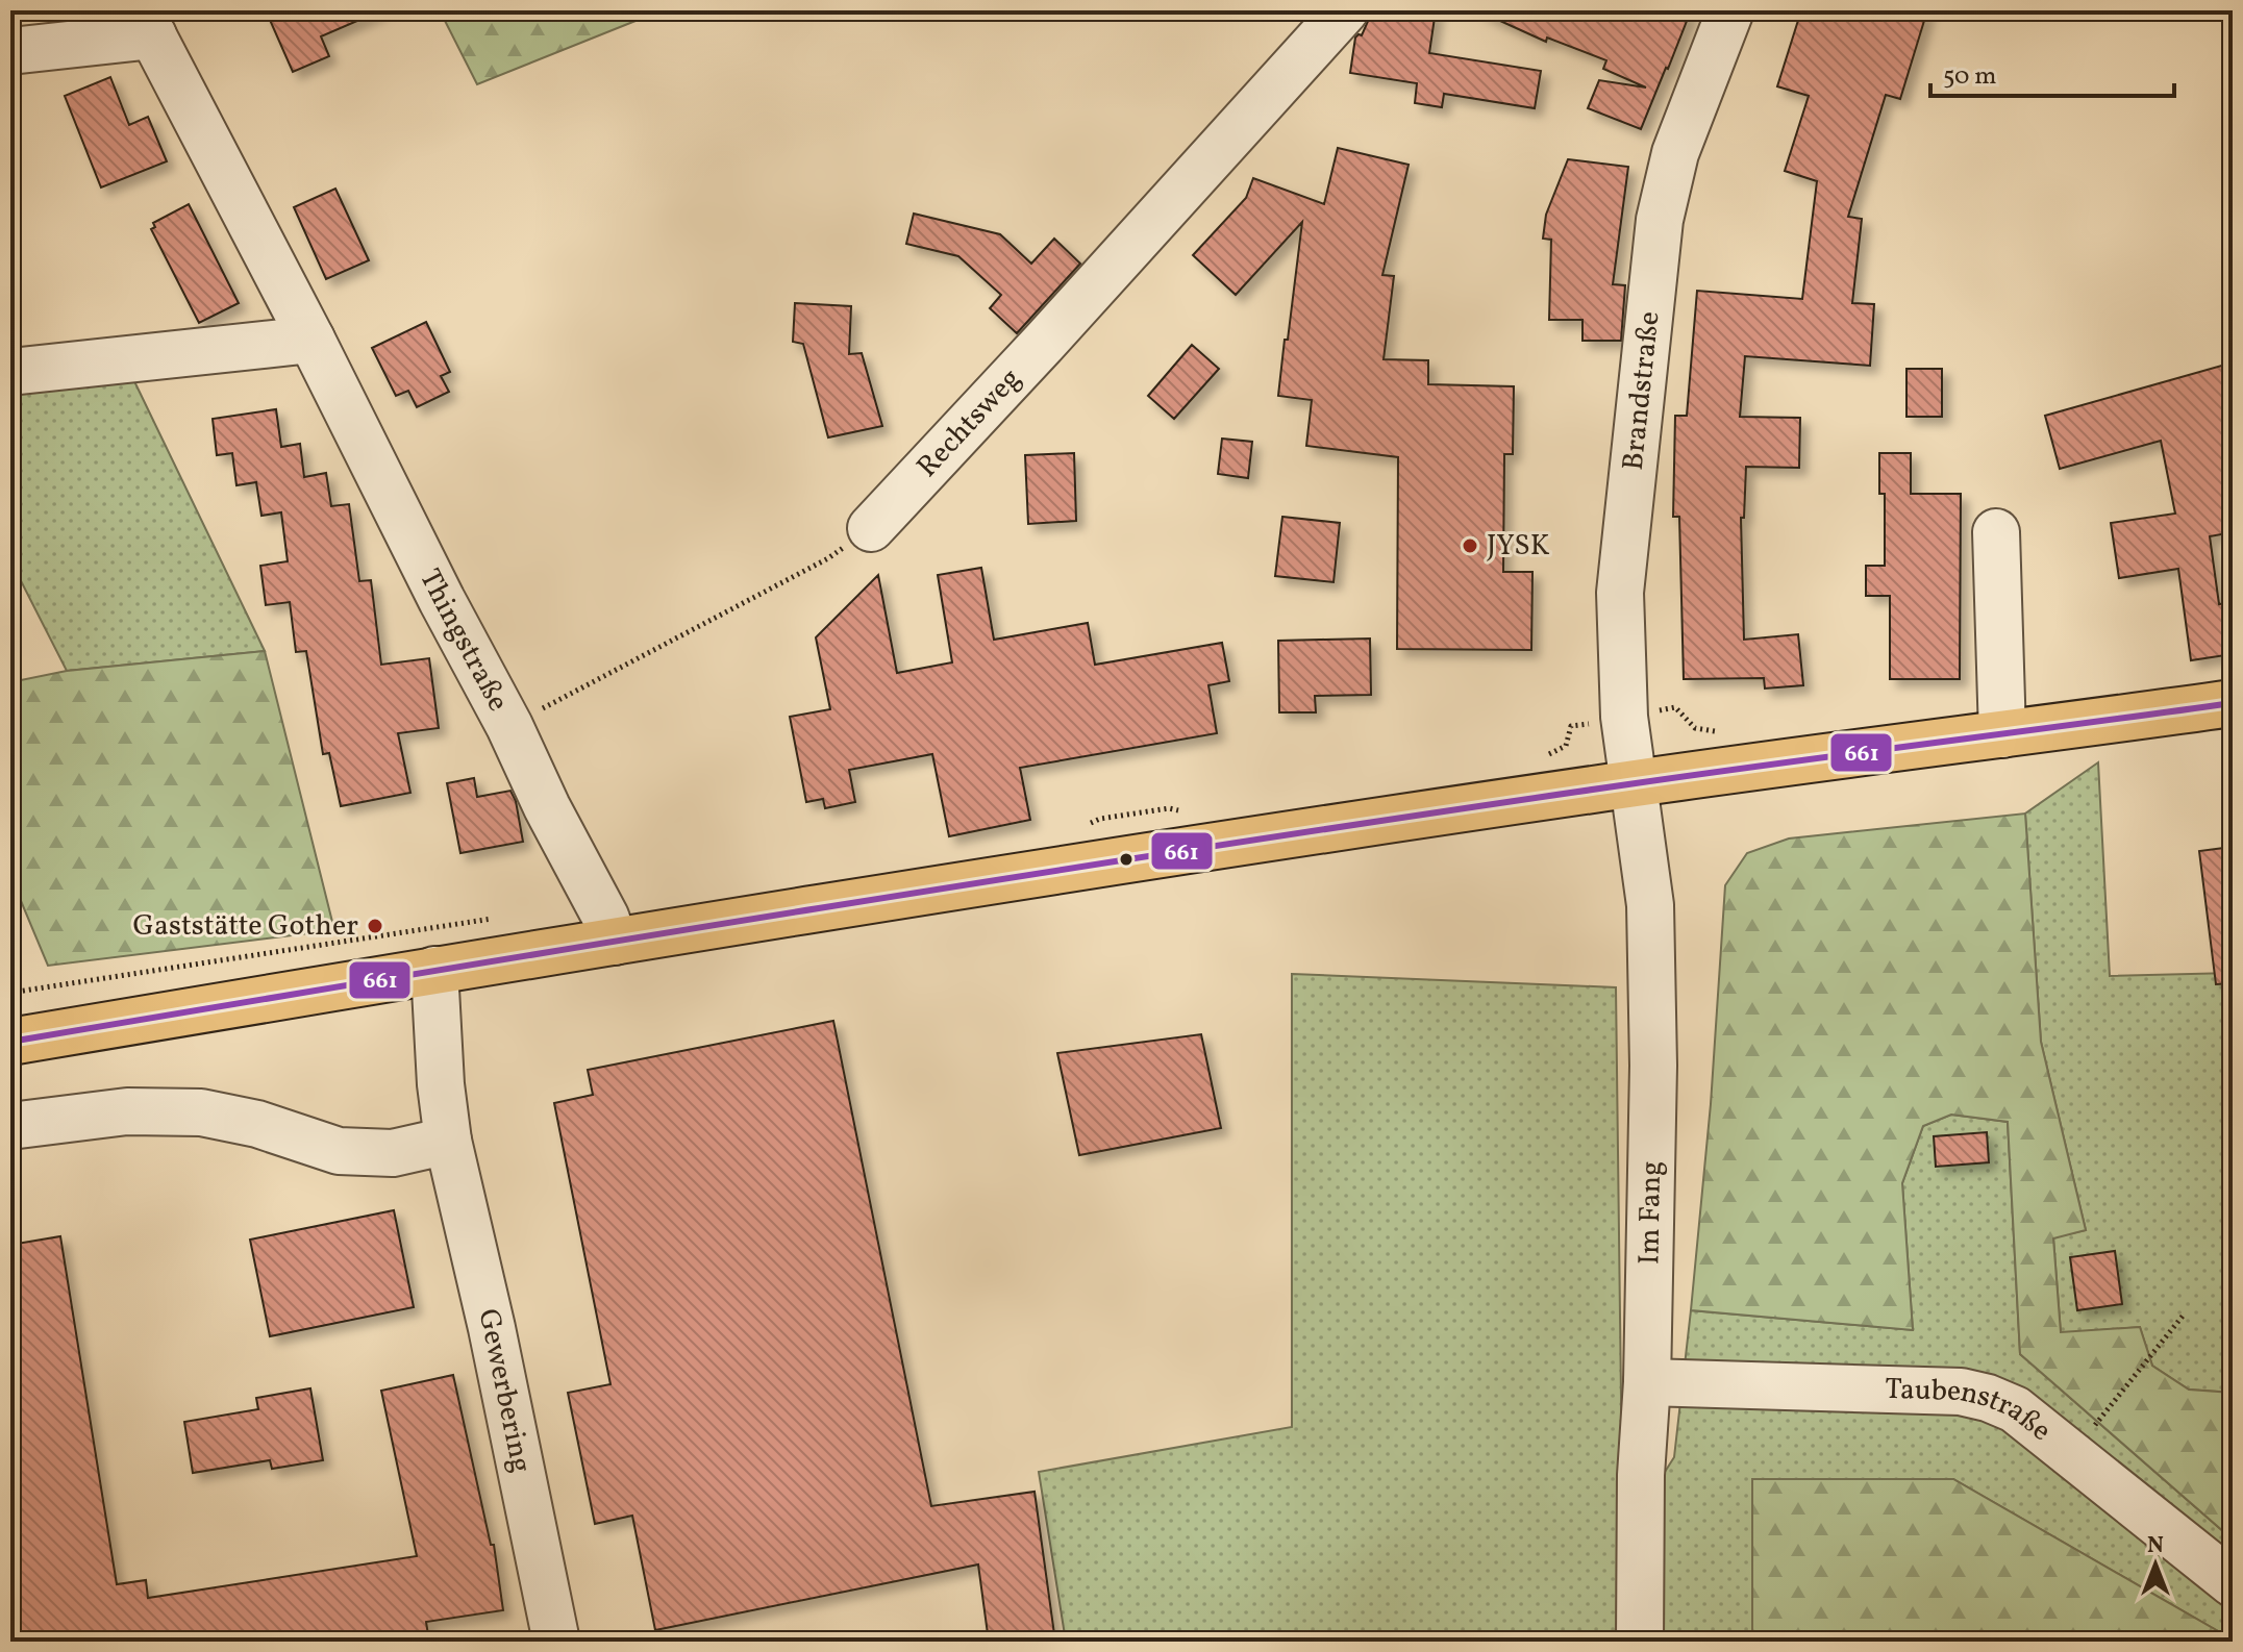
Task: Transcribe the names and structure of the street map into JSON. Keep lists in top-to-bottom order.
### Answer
{
  "streets": {
    "street": [
      "Brandstraße",
      "Rechtsweg",
      "Thingstraße",
      "Im Fang",
      "Gewerbering",
      "Taubenstraße"
    ]
  },
  "crossings": [
    ["Brandstraße", "Im Fang"],
    ["Im Fang", "Taubenstraße"]
  ],
  "places": ["JYSK", "Gaststätte Gother"],
  "lines": ["transit line 661"],
  "scale_bar": "50 m",
  "north": "top"
}
